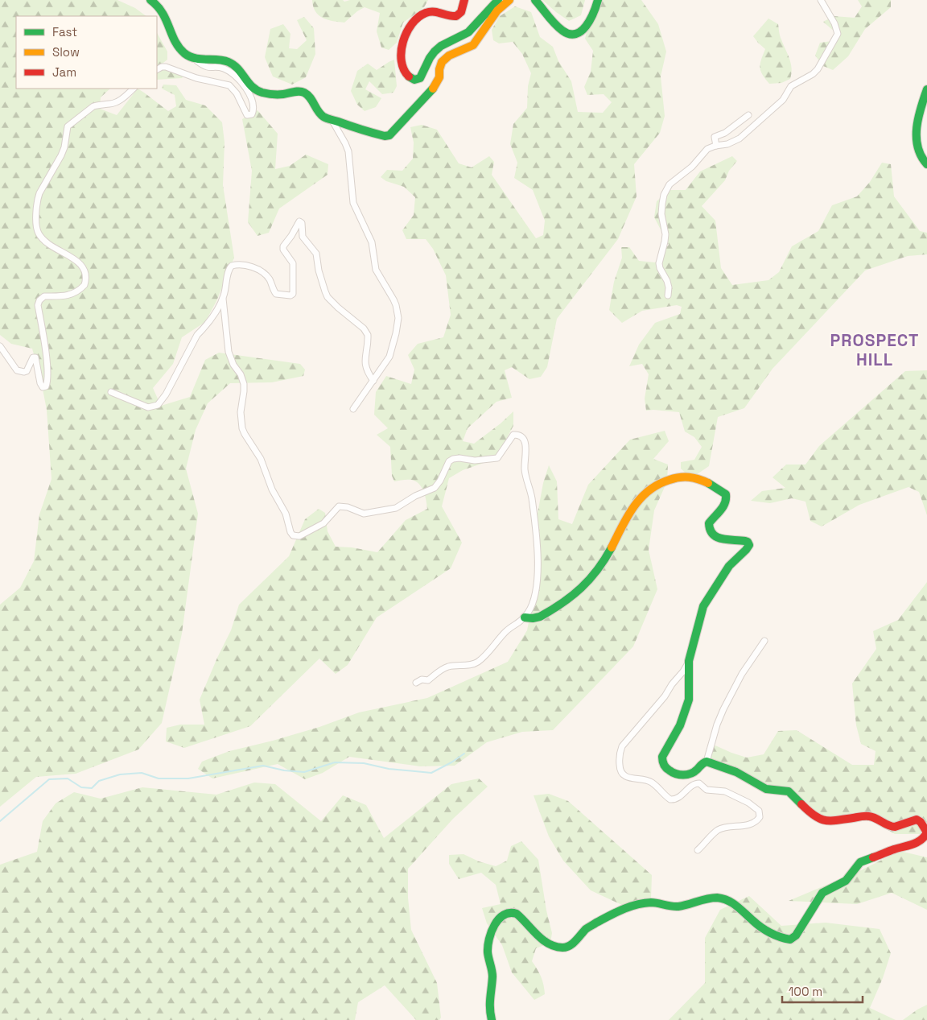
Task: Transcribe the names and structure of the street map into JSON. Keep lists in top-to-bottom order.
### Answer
{
  "districts": ["PROSPECT HILL"],
  "legend": ["Fast", "Slow", "Jam"],
  "scale_bar": "100 m"
}
